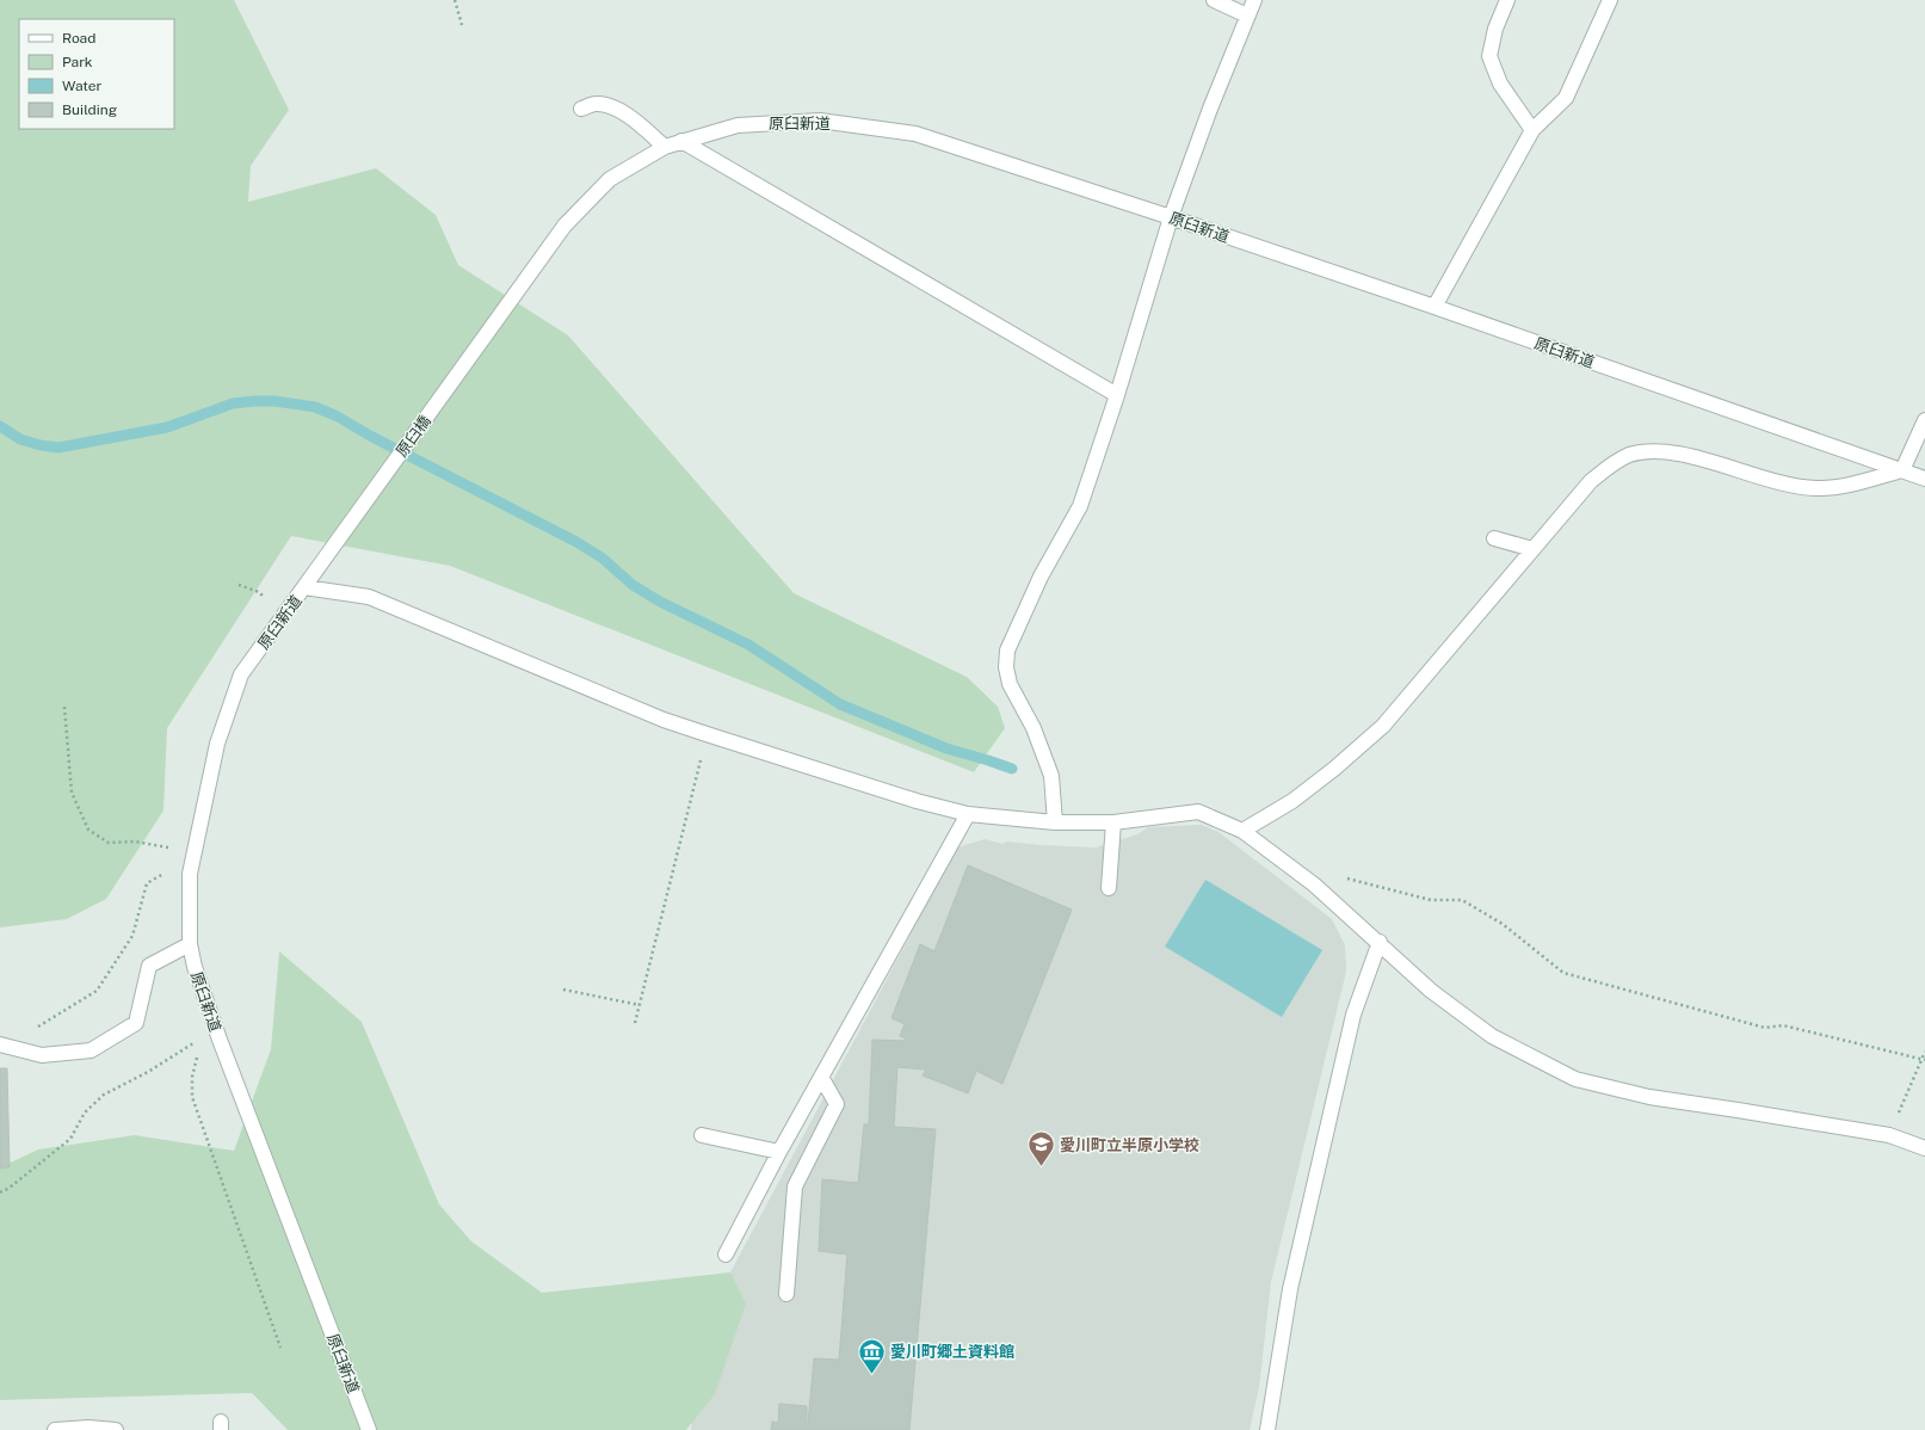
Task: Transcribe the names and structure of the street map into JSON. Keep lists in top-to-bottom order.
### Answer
{
  "streets": {
    "street": ["原臼新道", "原臼橋"]
  },
  "crossings": [
    ["原臼新道", "原臼橋"]
  ],
  "places": {
    "school or university": ["愛川町立半原小学校"],
    "museum": ["愛川町郷土資料館"]
  },
  "legend": [
    "Road",
    "Park",
    "Water",
    "Building"
  ]
}
